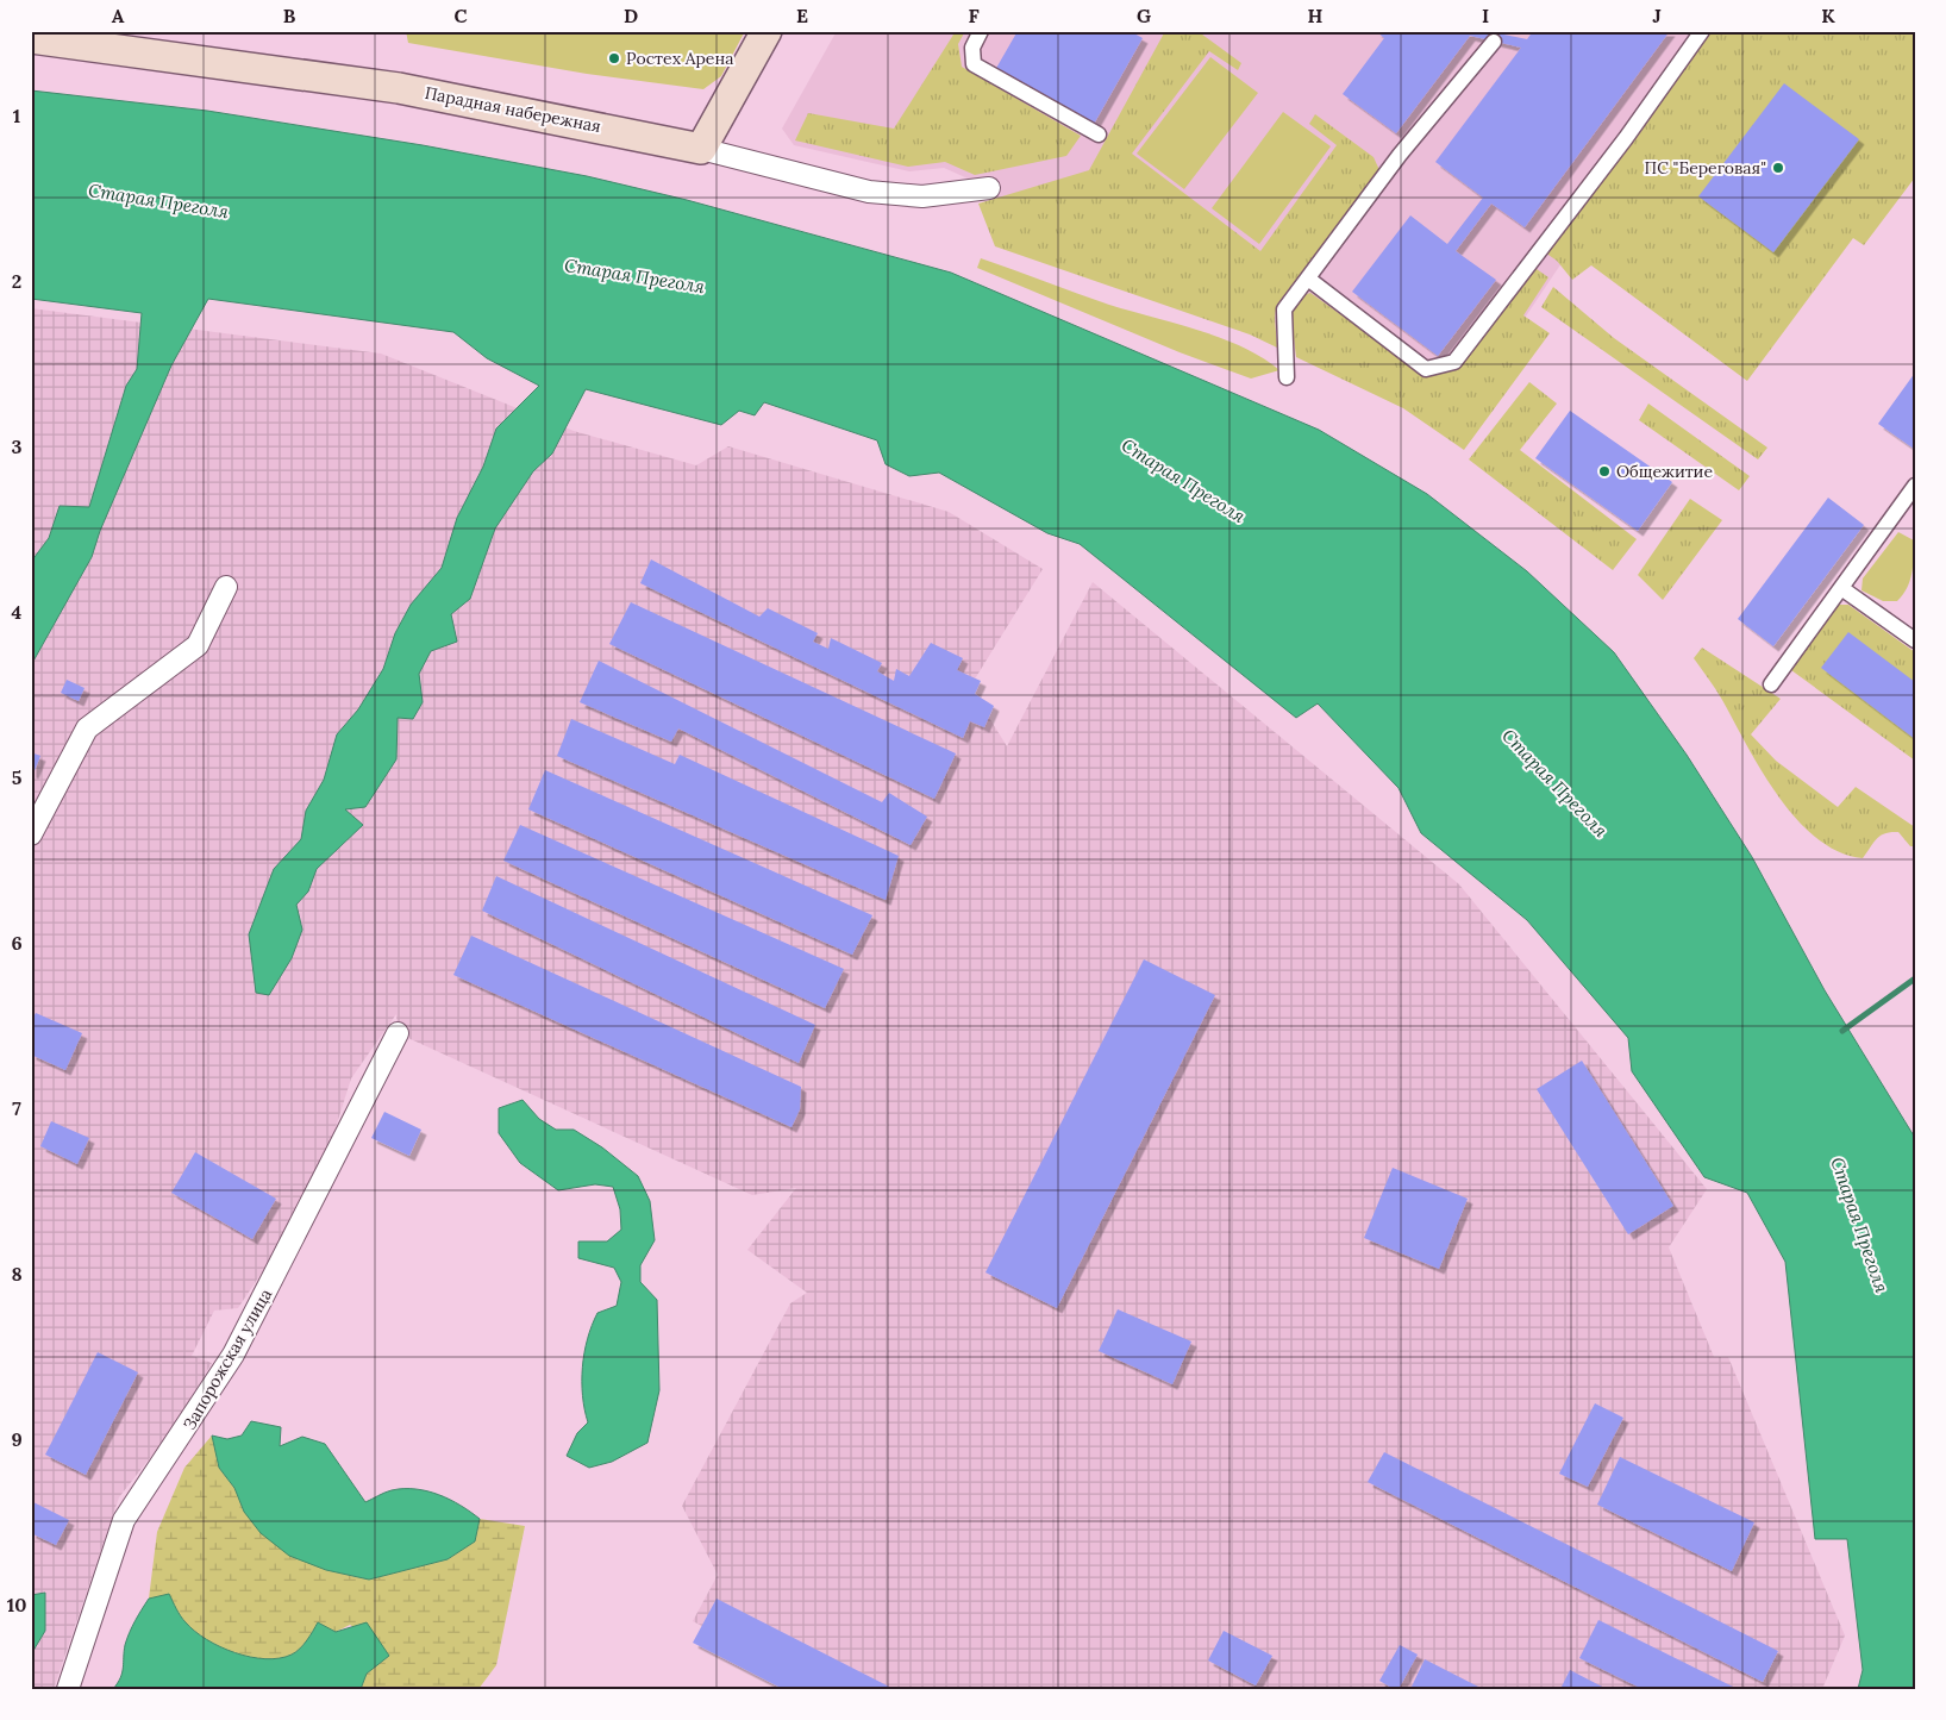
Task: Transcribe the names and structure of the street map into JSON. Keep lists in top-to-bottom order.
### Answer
{
  "streets": {
    "main road": ["Парадная набережная"],
    "street": ["Запорожская улица"]
  },
  "water": ["Старая Преголя"],
  "places": ["Ростех Арена", "ПС \"Береговая\"", "Общежитие"],
  "grid": {
    "columns": [
      "A",
      "B",
      "C",
      "D",
      "E",
      "F",
      "G",
      "H",
      "I",
      "J",
      "K"
    ],
    "rows": [
      "1",
      "2",
      "3",
      "4",
      "5",
      "6",
      "7",
      "8",
      "9",
      "10"
    ]
  }
}
